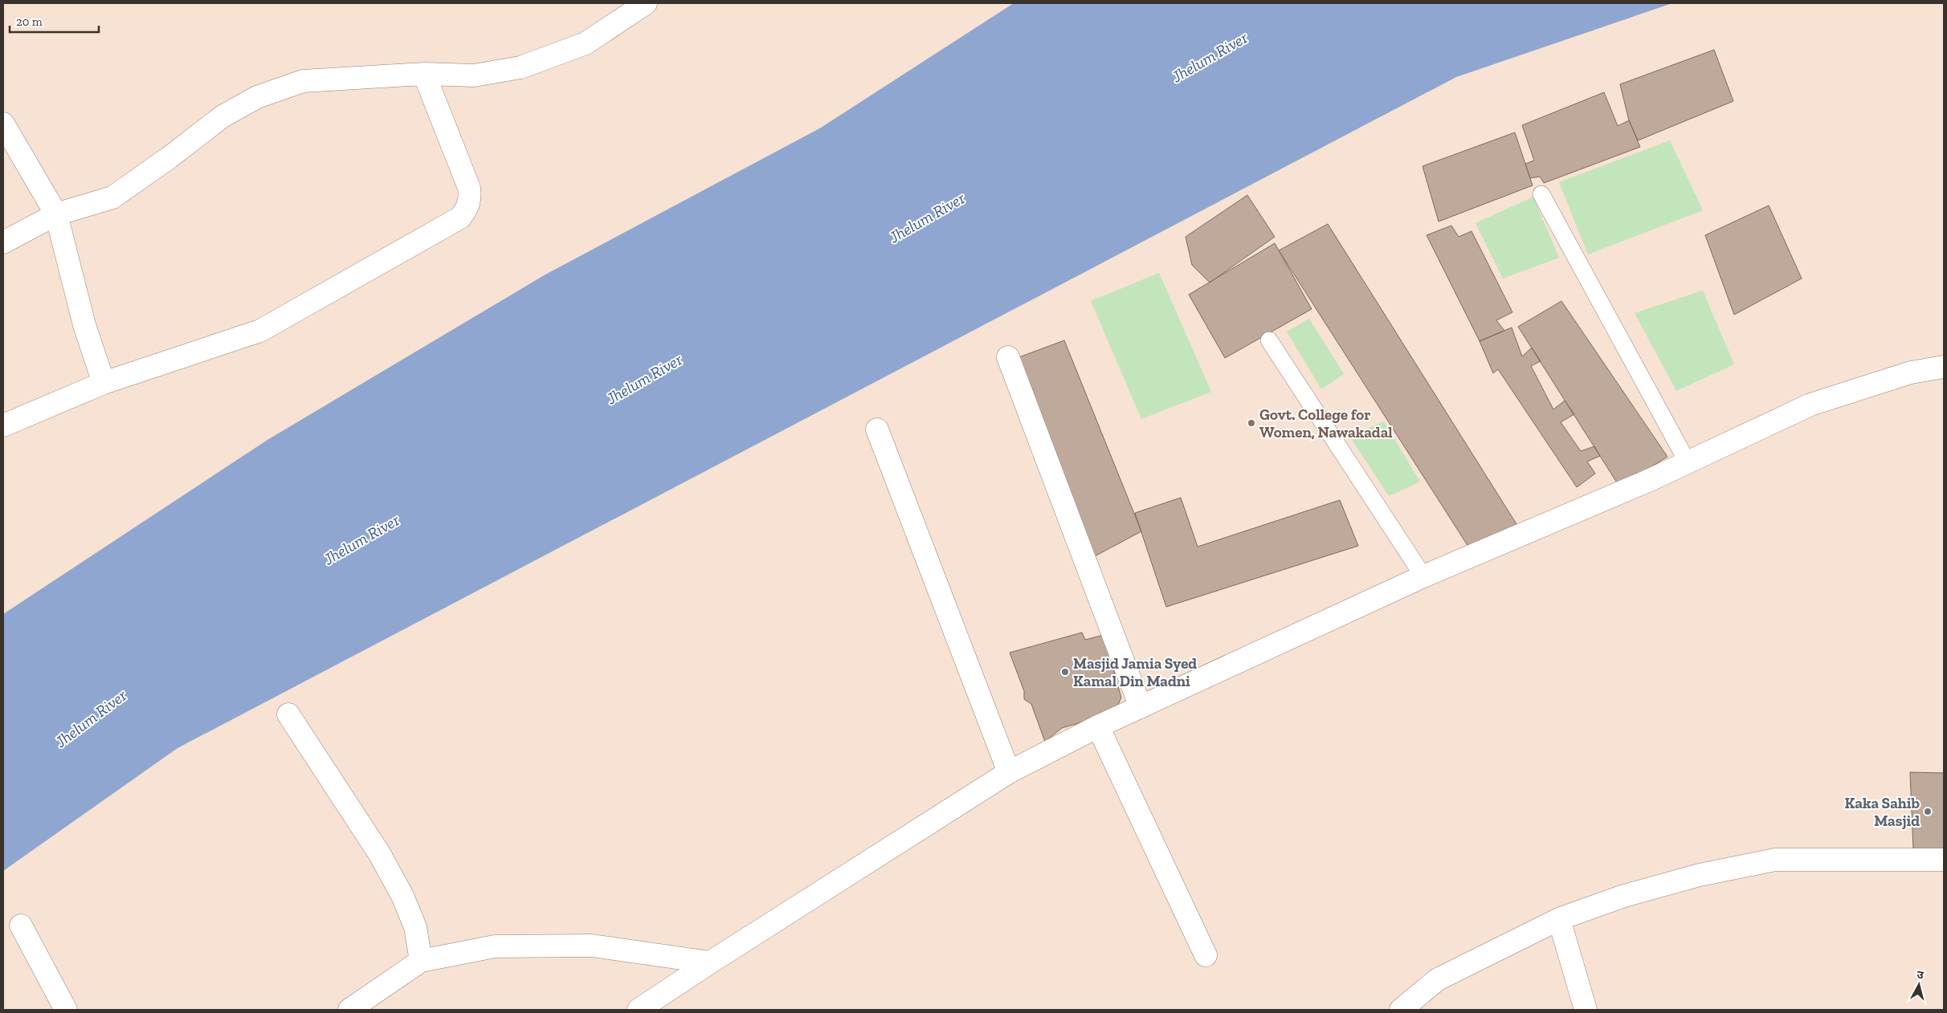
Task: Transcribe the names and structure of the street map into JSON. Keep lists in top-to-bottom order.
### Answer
{
  "water": ["Jhelum River"],
  "places": ["Govt. College for Women, Nawakadal", "Masjid Jamia Syed Kamal Din Madni", "Kaka Sahib Masjid"],
  "scale_bar": "20 m",
  "north": "top"
}
